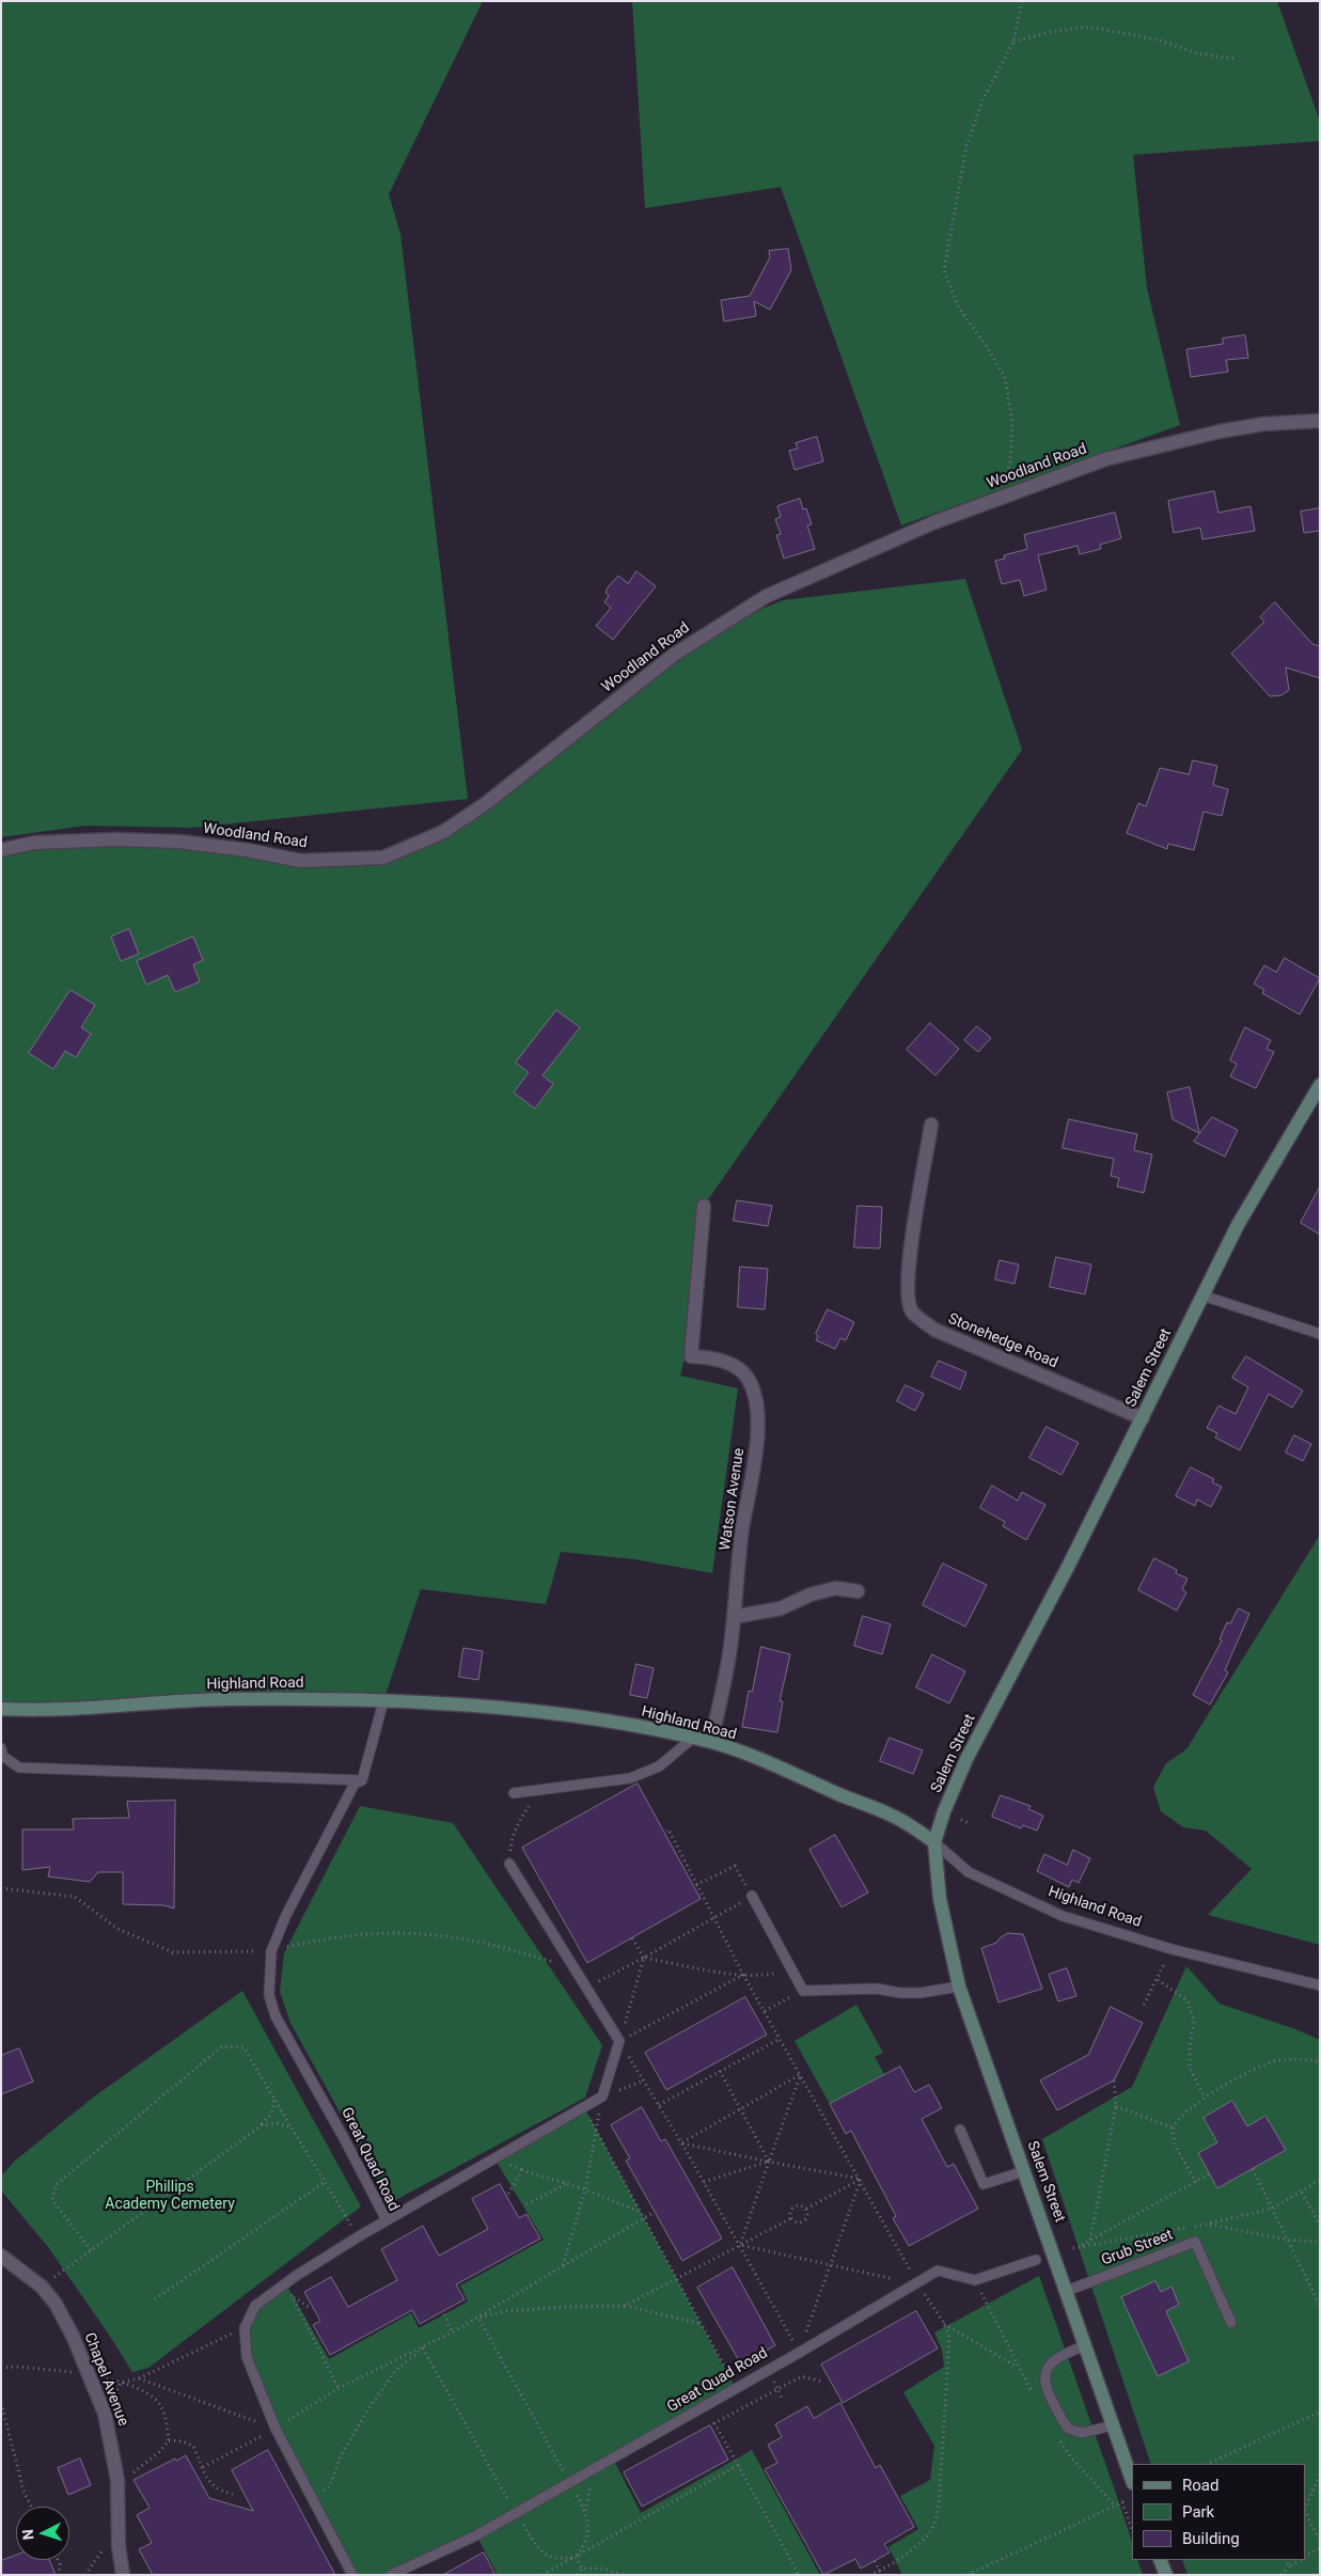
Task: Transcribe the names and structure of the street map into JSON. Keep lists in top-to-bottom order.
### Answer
{
  "streets": {
    "street": [
      "Woodland Road",
      "Stonehedge Road",
      "Salem Street",
      "Watson Avenue",
      "Highland Road",
      "Chapel Avenue"
    ],
    "lane": ["Great Quad Road", "Grub Street"]
  },
  "crossings": [
    ["Stonehedge Road", "Salem Street"],
    ["Salem Street", "Highland Road"],
    ["Salem Street", "Grub Street"],
    ["Watson Avenue", "Highland Road"],
    ["Highland Road", "Great Quad Road"]
  ],
  "parks": ["Phillips Academy Cemetery"],
  "legend": ["Road", "Park", "Building"],
  "north": "left"
}
